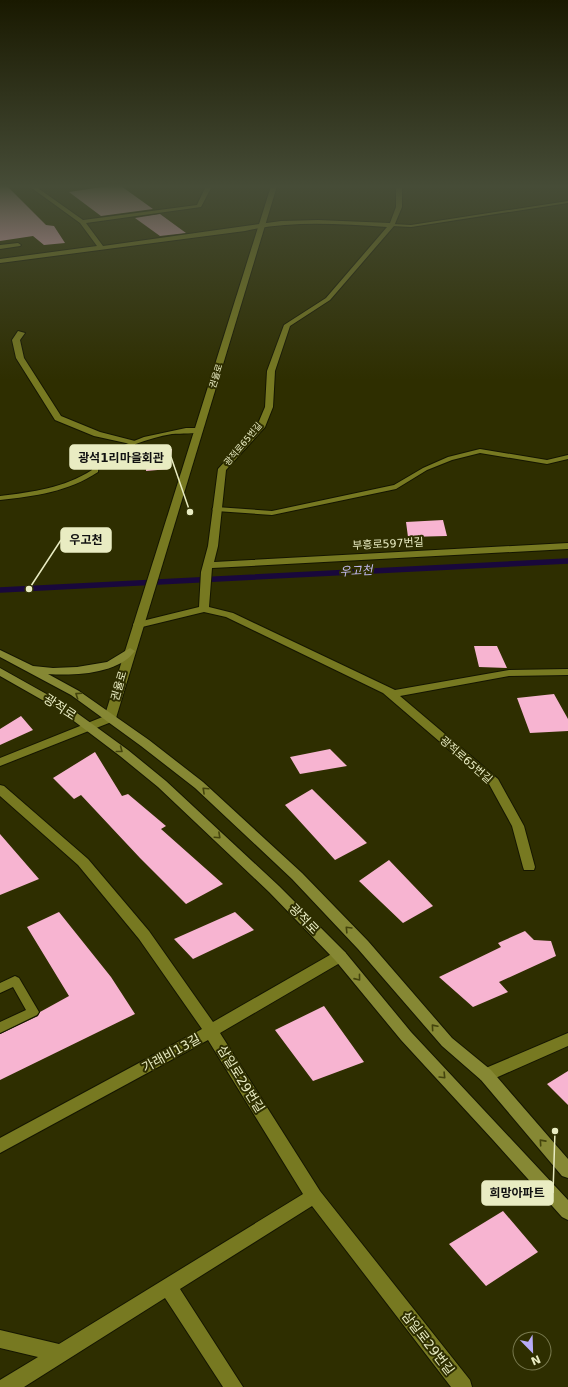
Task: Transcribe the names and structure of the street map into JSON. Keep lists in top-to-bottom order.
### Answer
{
  "streets": {
    "main road": ["광적로"],
    "street": [
      "권율로",
      "광적로65번길",
      "부흥로597번길",
      "가래비13길",
      "삼일로29번길"
    ]
  },
  "crossings": [
    ["권율로", "광적로65번길"],
    ["권율로", "광적로"],
    ["광적로65번길", "부흥로597번길"],
    ["광적로", "가래비13길"],
    ["가래비13길", "삼일로29번길"]
  ],
  "water": ["우고천"],
  "places": ["광석1리마을회관", "우고천", "희망아파트"],
  "north": "bottom right"
}
